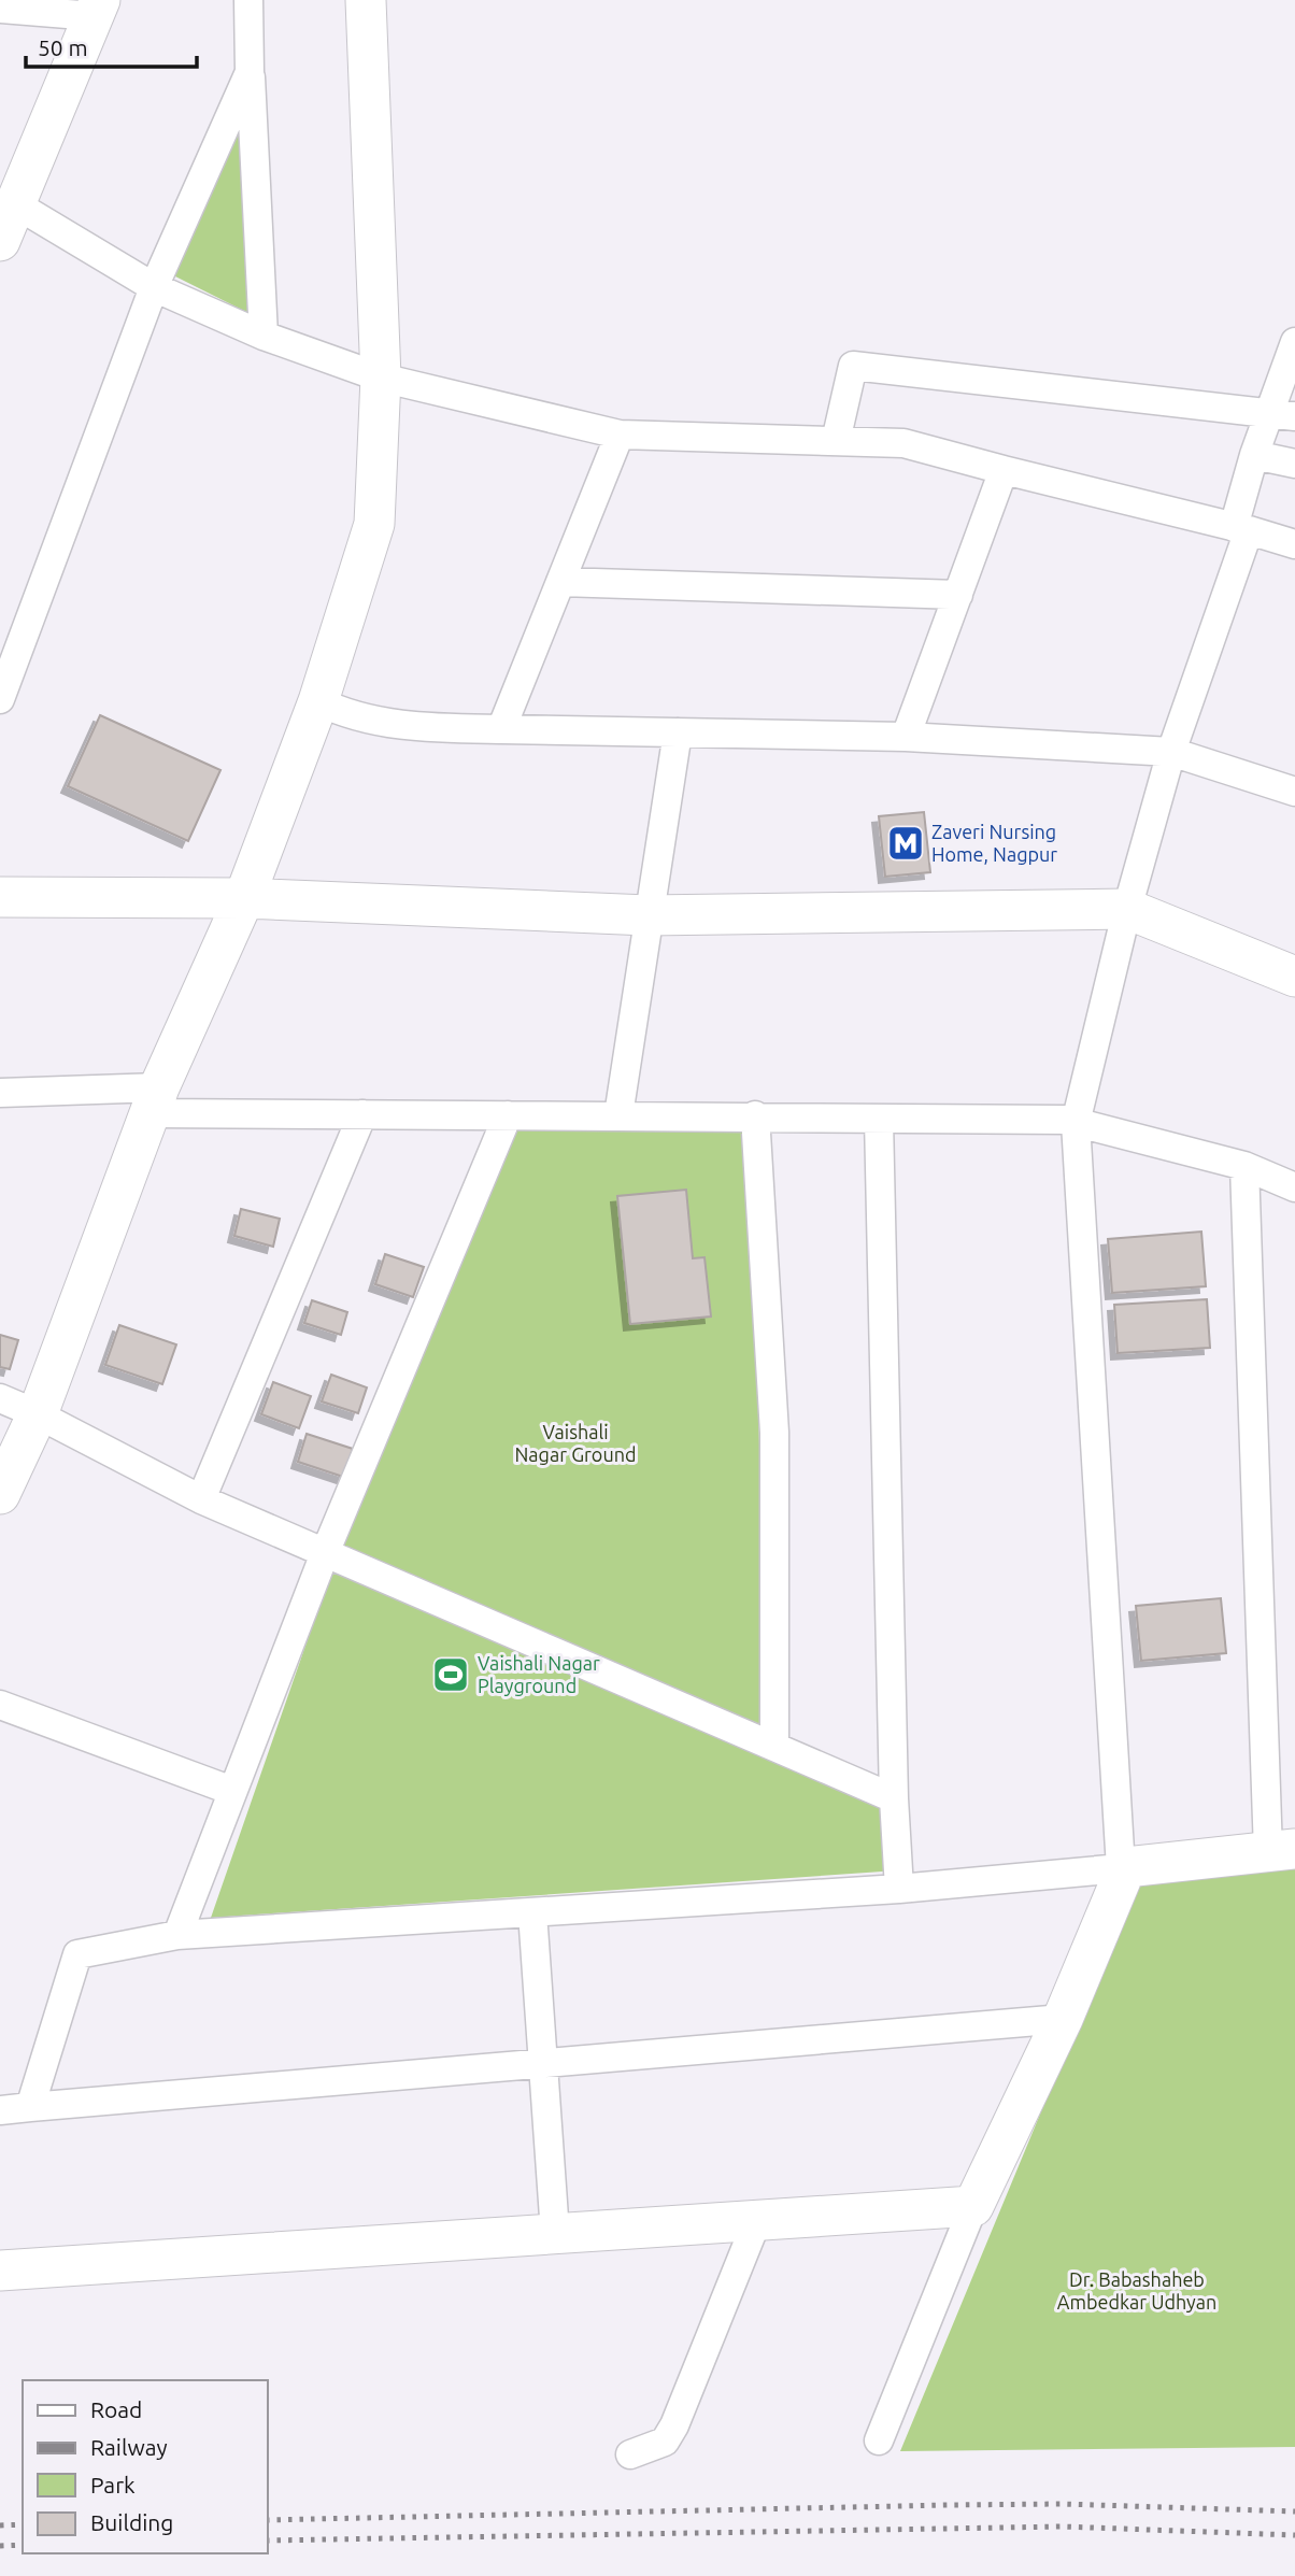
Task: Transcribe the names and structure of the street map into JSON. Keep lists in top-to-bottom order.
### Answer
{
  "parks": ["Vaishali Nagar Ground", "Dr. Babashaheb Ambedkar Udhyan"],
  "places": {
    "metro station": ["Zaveri Nursing Home, Nagpur"],
    "sports": ["Vaishali Nagar Playground"]
  },
  "legend": [
    "Road",
    "Railway",
    "Park",
    "Building"
  ],
  "scale_bar": "50 m"
}
